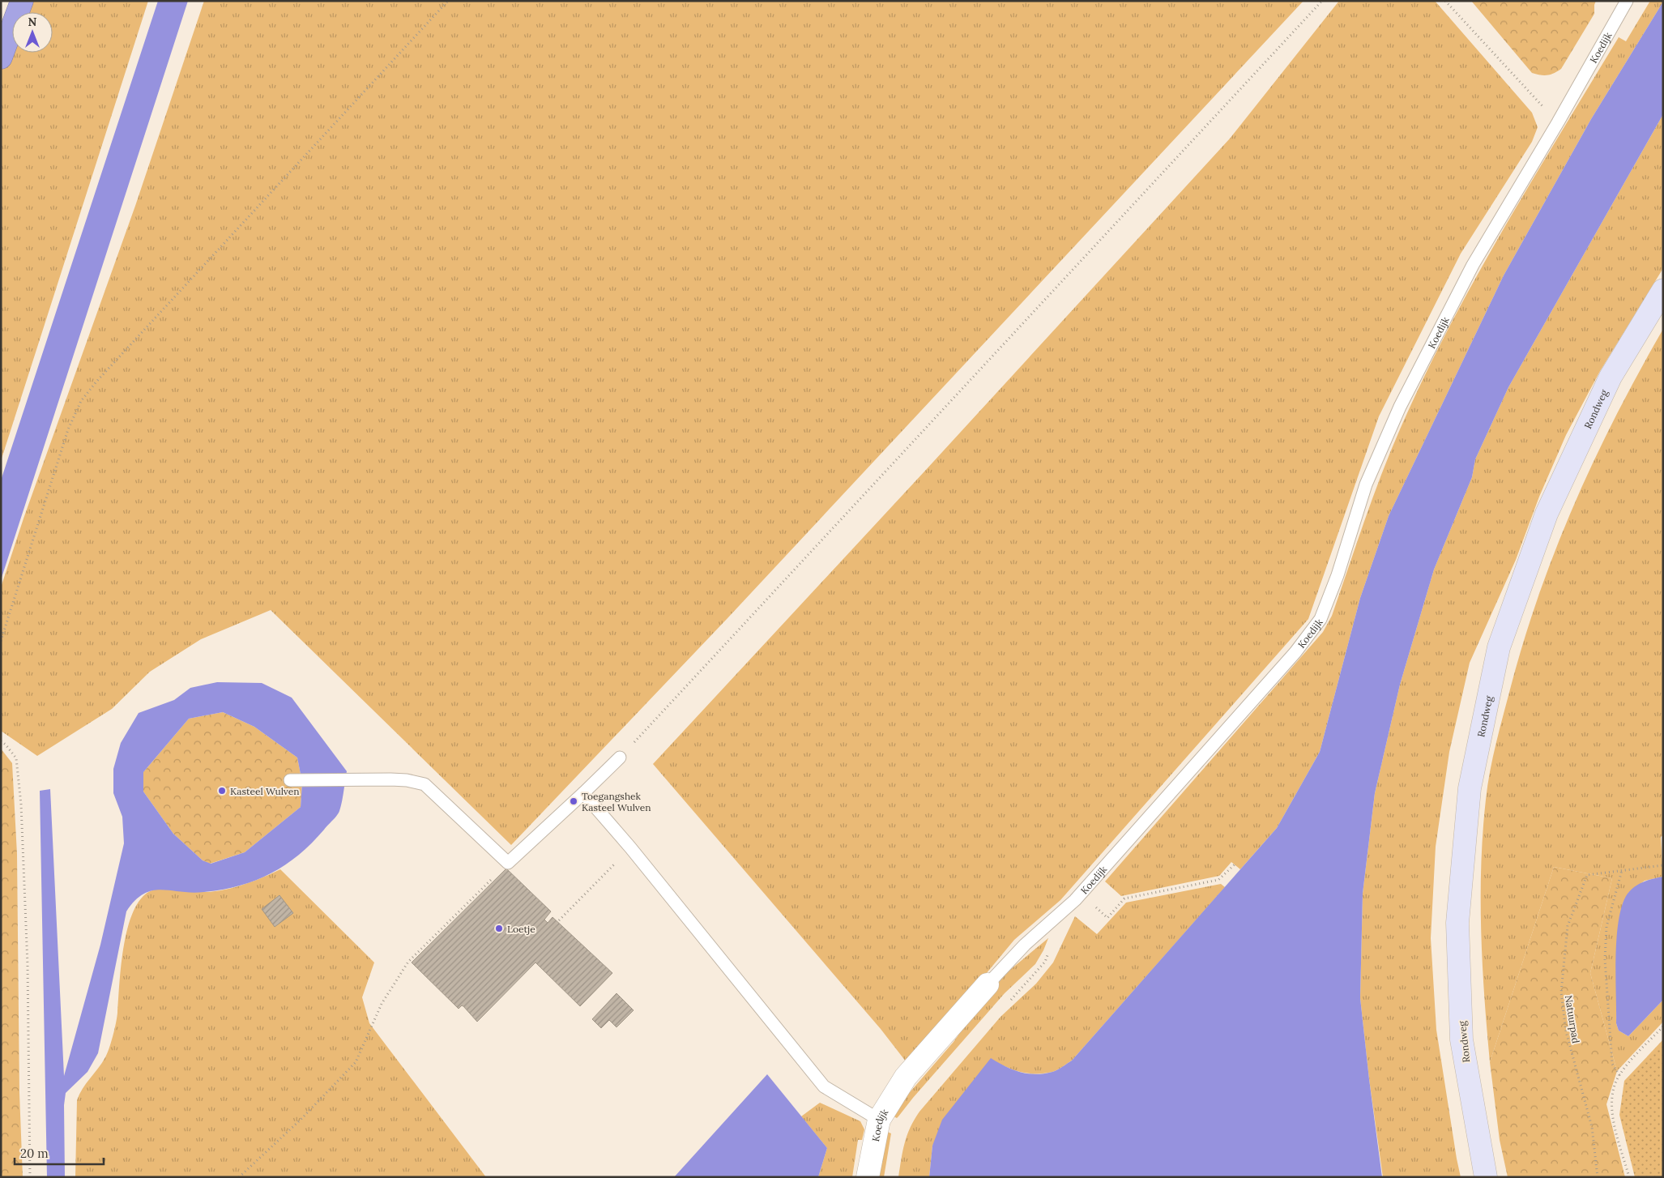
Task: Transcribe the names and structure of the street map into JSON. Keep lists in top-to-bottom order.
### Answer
{
  "streets": {
    "main road": ["Rondweg"],
    "street": ["Koedijk"],
    "path": ["Natuurpad"]
  },
  "places": ["Kasteel Wulven", "Toegangshek Kasteel Wulven", "Loetje"],
  "scale_bar": "20 m",
  "north": "top"
}
